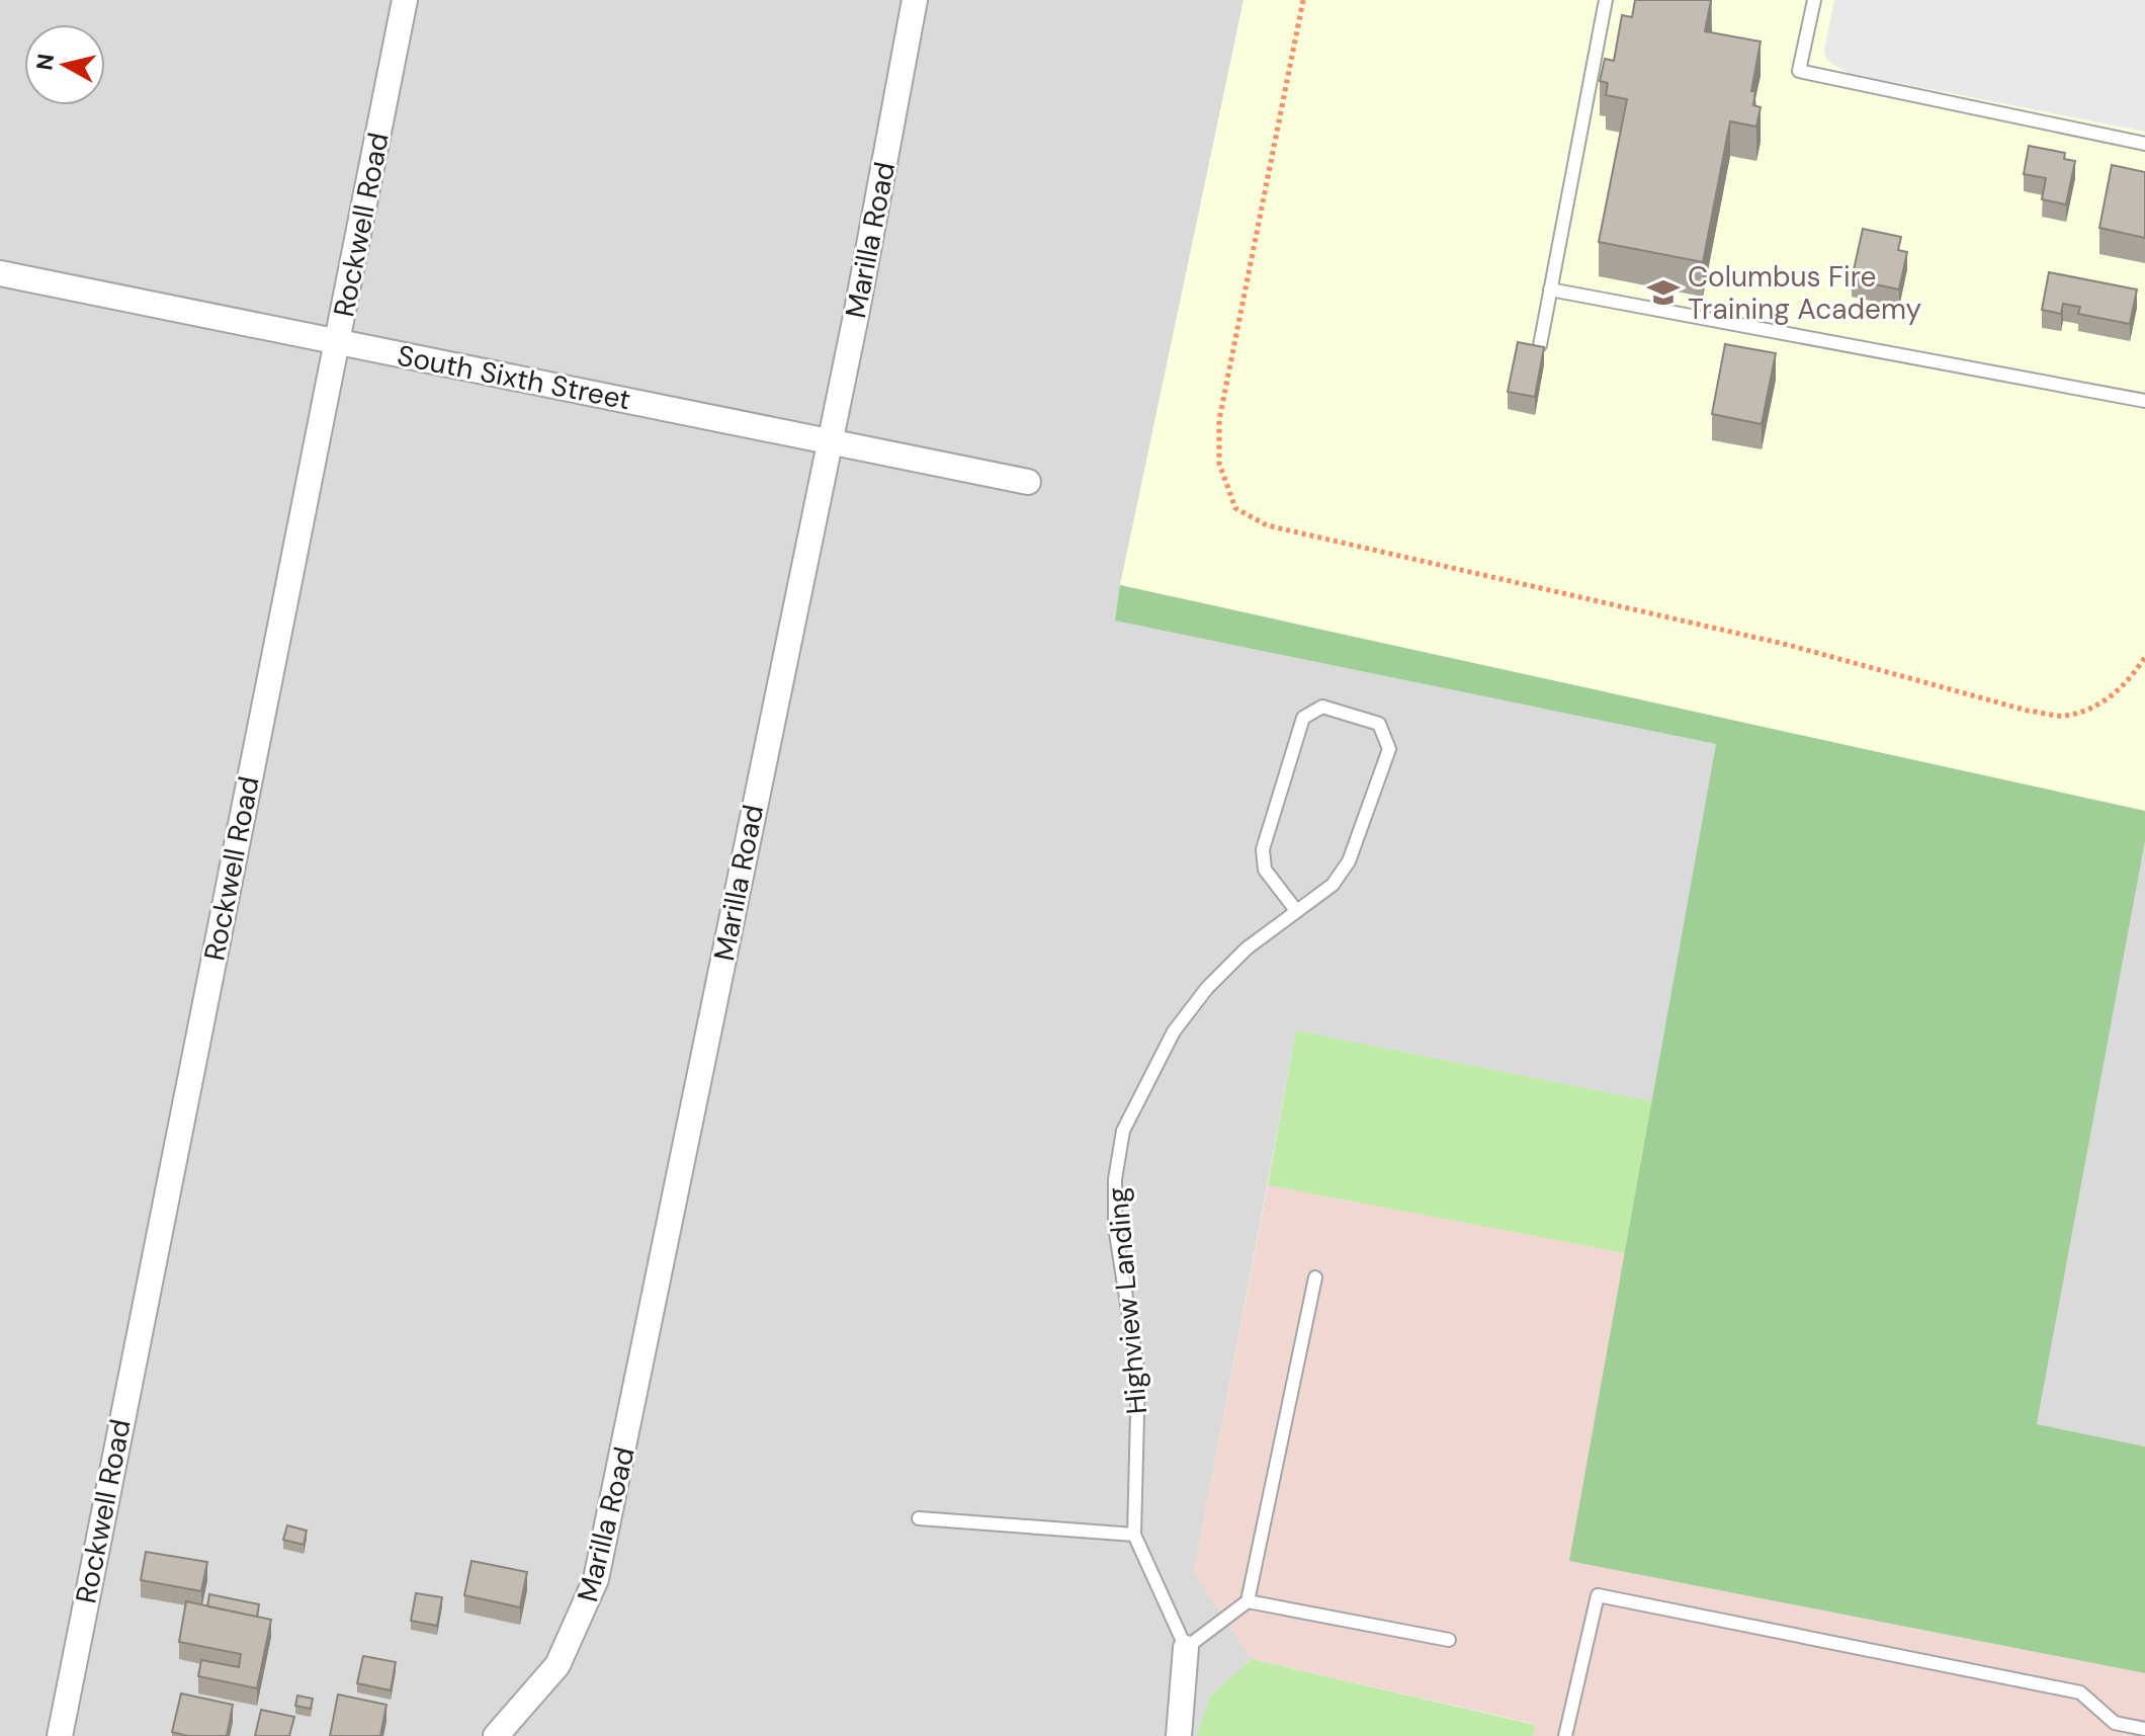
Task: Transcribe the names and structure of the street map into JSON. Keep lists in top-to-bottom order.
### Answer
{
  "streets": {
    "street": ["Rockwell Road", "Marilla Road", "South Sixth Street"],
    "lane": ["Highview Landing"]
  },
  "crossings": [
    ["Rockwell Road", "South Sixth Street"],
    ["Marilla Road", "South Sixth Street"]
  ],
  "places": {
    "school or university": ["Columbus Fire Training Academy"]
  },
  "north": "left"
}
